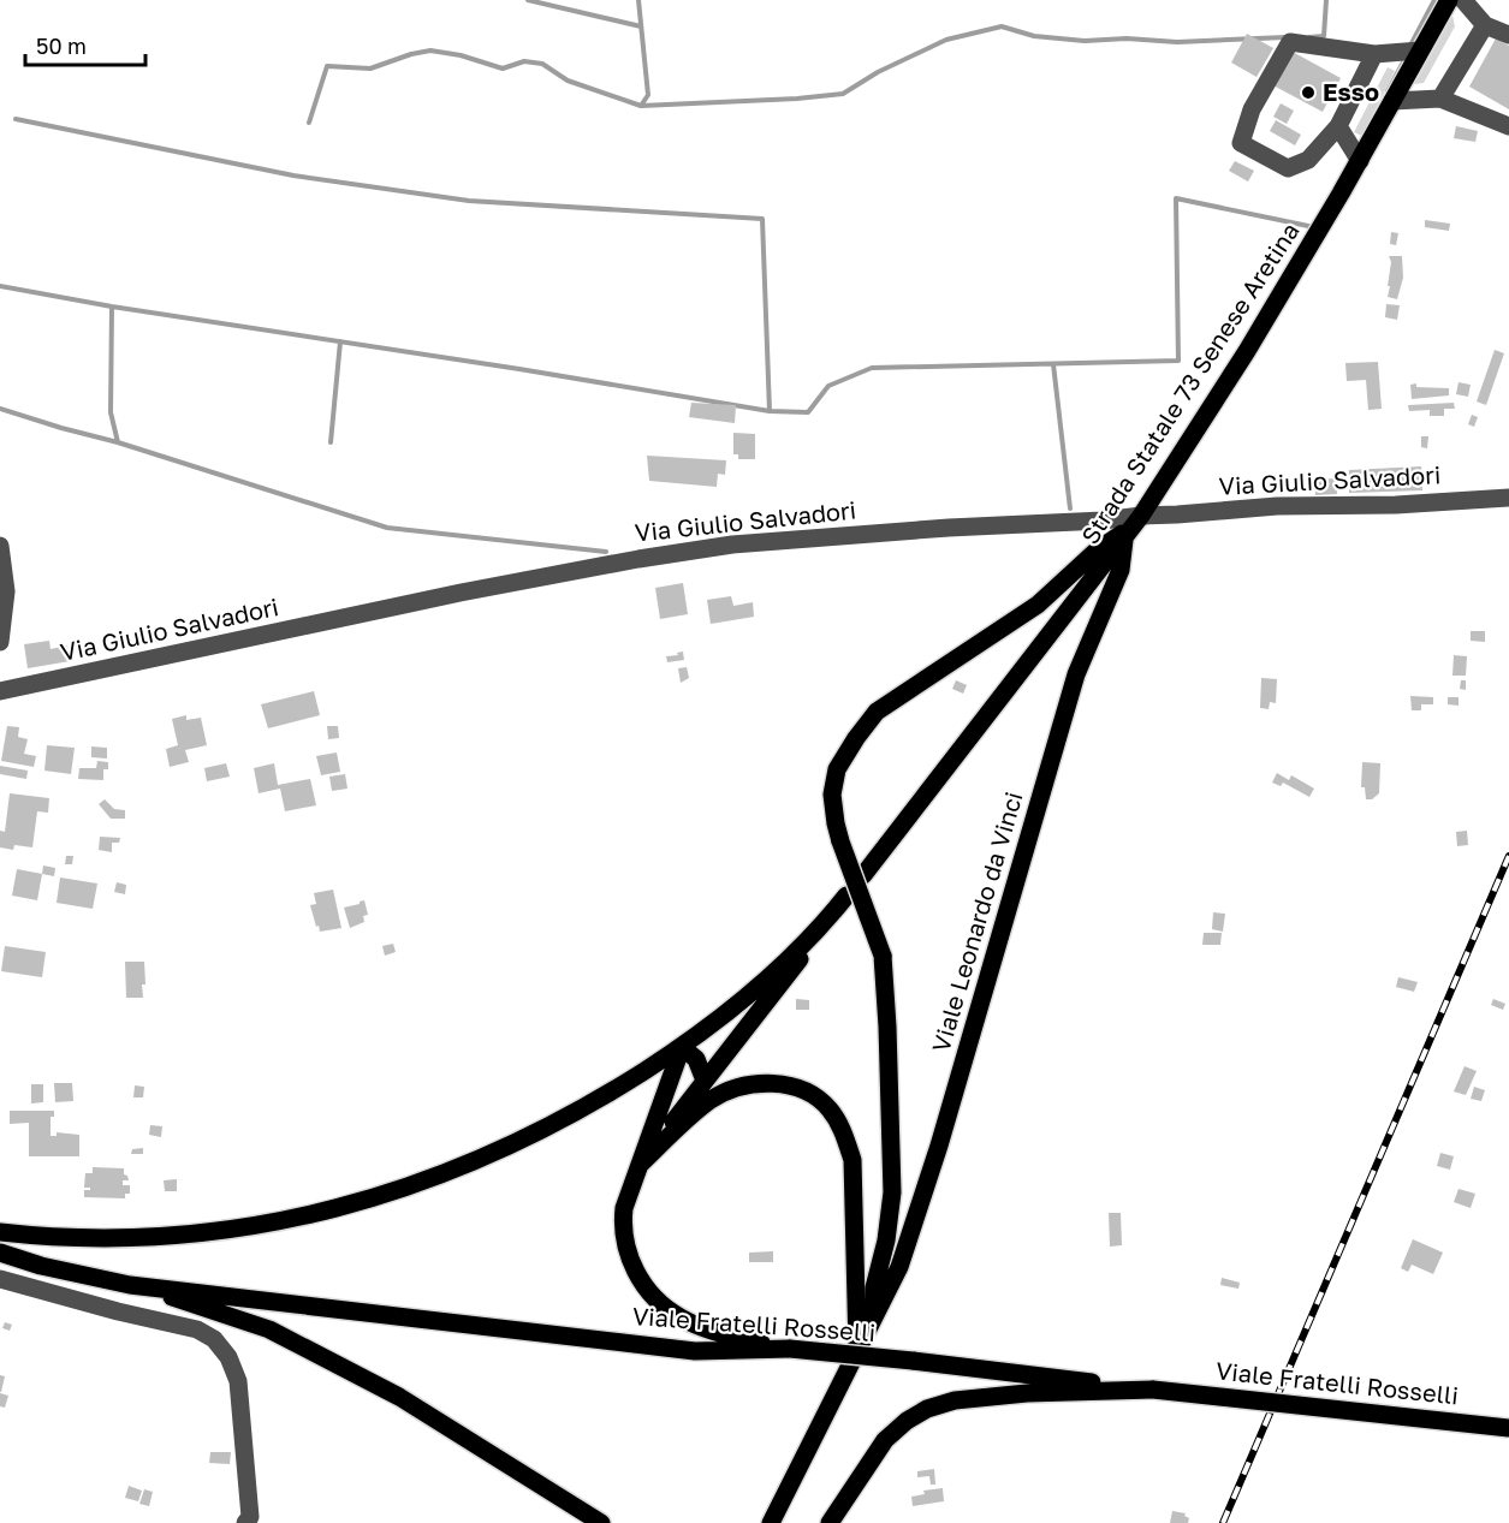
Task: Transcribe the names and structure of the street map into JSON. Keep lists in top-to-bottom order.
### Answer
{
  "streets": {
    "main road": ["Strada Statale 73 Senese Aretina", "Viale Leonardo da Vinci", "Viale Fratelli Rosselli"],
    "street": ["Via Giulio Salvadori"]
  },
  "crossings": [
    ["Strada Statale 73 Senese Aretina", "Via Giulio Salvadori"],
    ["Strada Statale 73 Senese Aretina", "Viale Leonardo da Vinci"],
    ["Via Giulio Salvadori", "Viale Leonardo da Vinci"]
  ],
  "places": ["Esso"],
  "scale_bar": "50 m"
}
